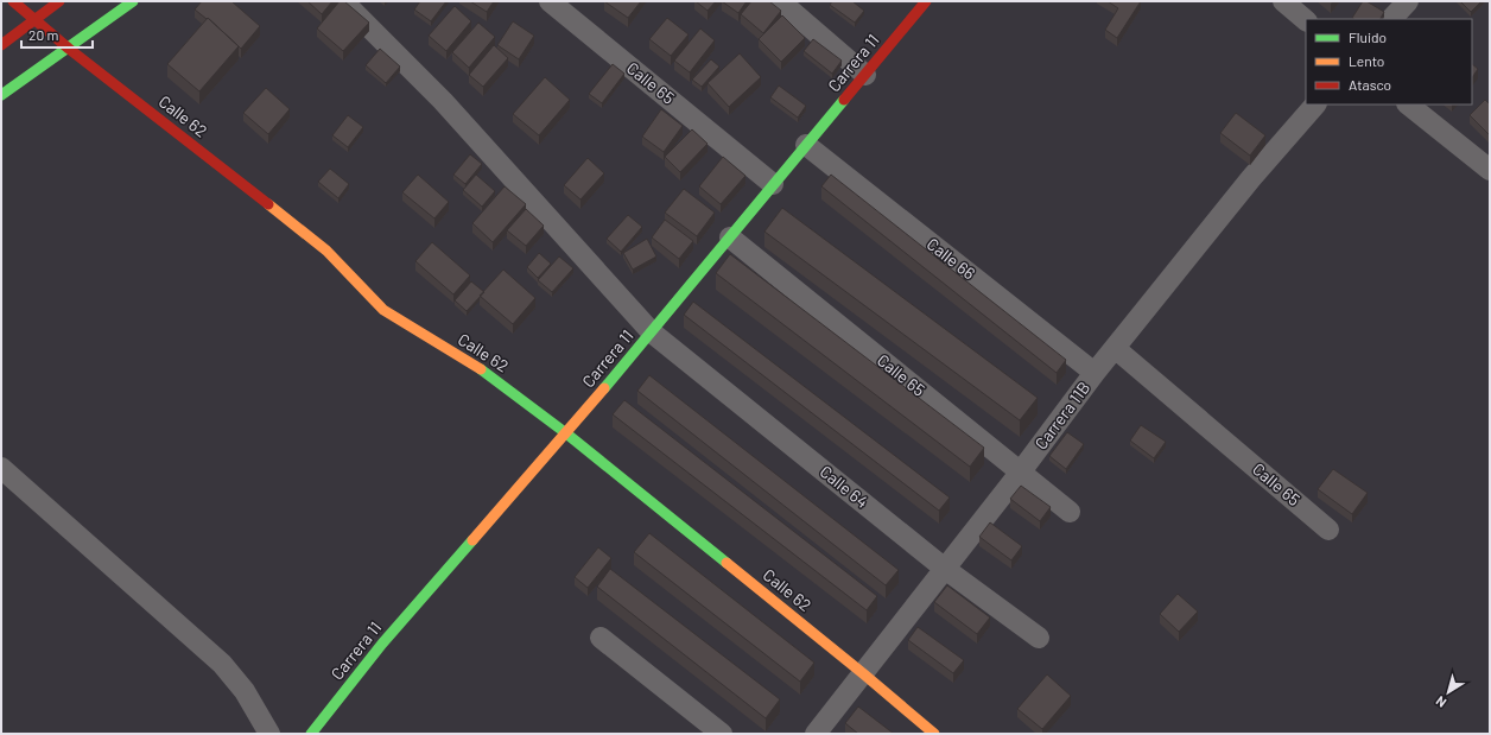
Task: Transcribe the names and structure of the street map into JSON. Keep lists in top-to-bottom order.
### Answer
{
  "streets": {
    "street": [
      "Carrera 11",
      "Calle 65",
      "Calle 62",
      "Calle 66",
      "Carrera 11B",
      "Calle 64"
    ]
  },
  "crossings": [
    ["Carrera 11", "Calle 65"],
    ["Carrera 11", "Calle 62"],
    ["Carrera 11", "Calle 66"],
    ["Carrera 11", "Calle 64"],
    ["Calle 65", "Carrera 11B"],
    ["Calle 62", "Carrera 11B"],
    ["Calle 66", "Carrera 11B"],
    ["Carrera 11B", "Calle 64"]
  ],
  "legend": ["Fluido", "Lento", "Atasco"],
  "scale_bar": "20 m",
  "north": "bottom left"
}
